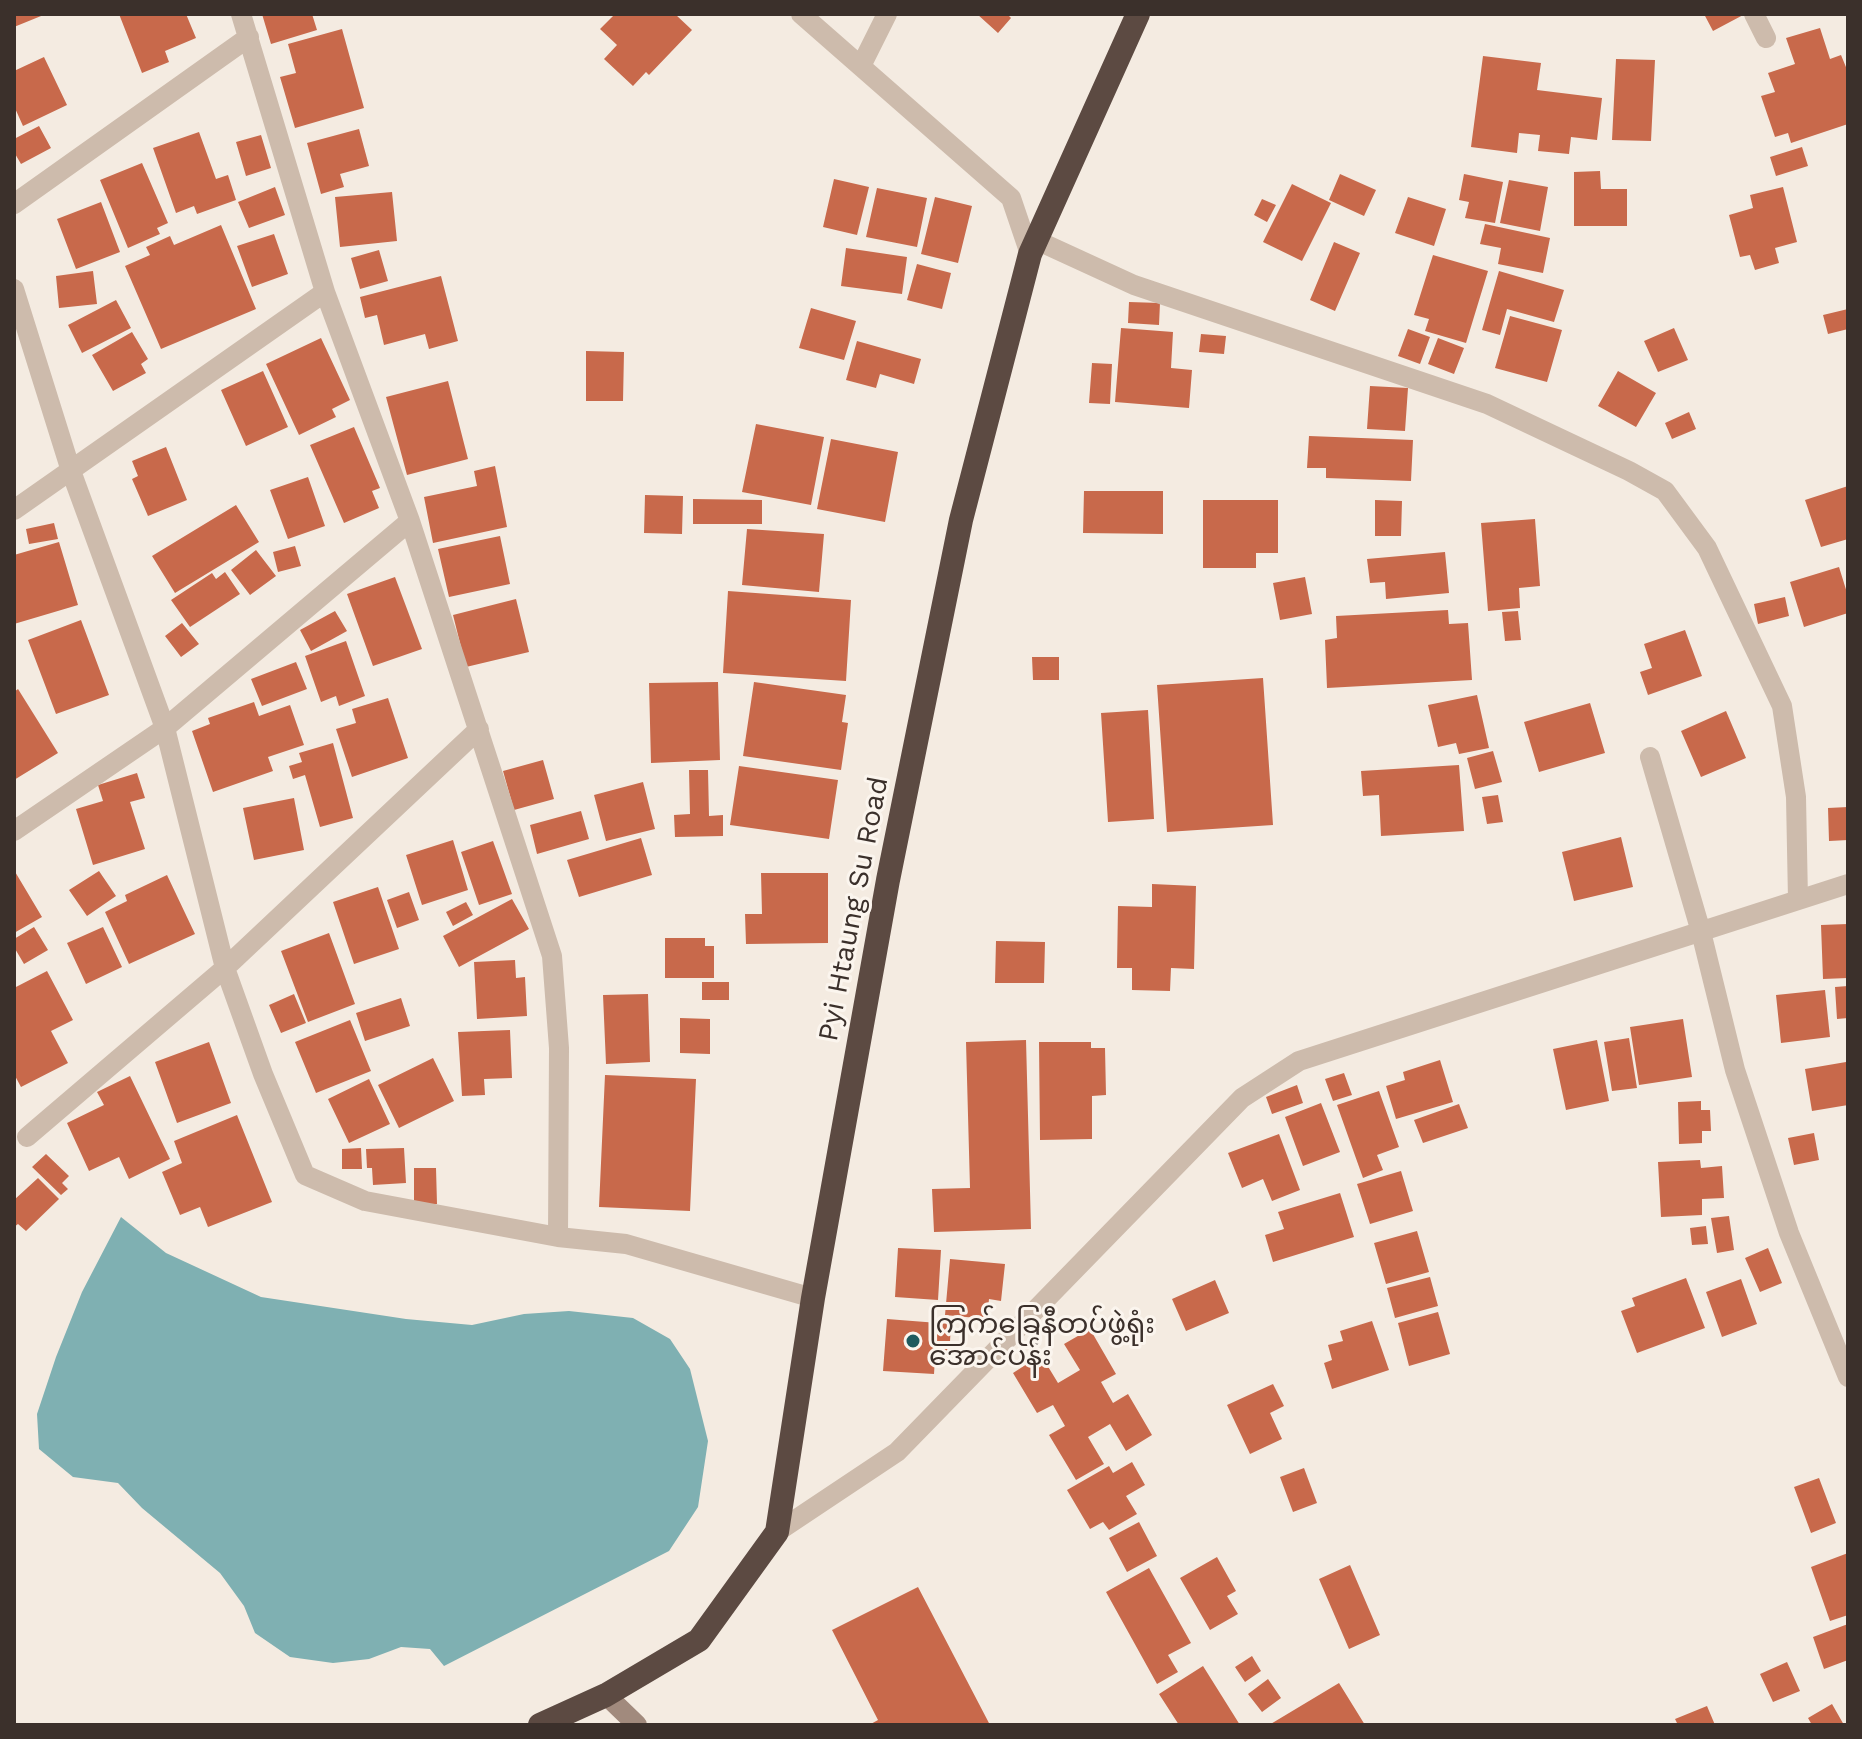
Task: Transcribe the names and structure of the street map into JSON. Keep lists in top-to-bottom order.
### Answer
{
  "streets": {
    "highway": ["Pyi Htaung Su Road"]
  },
  "places": ["ကြက်ခြေနီတပ်ဖွဲ့ရုံး အောင်ပန်း"]
}
